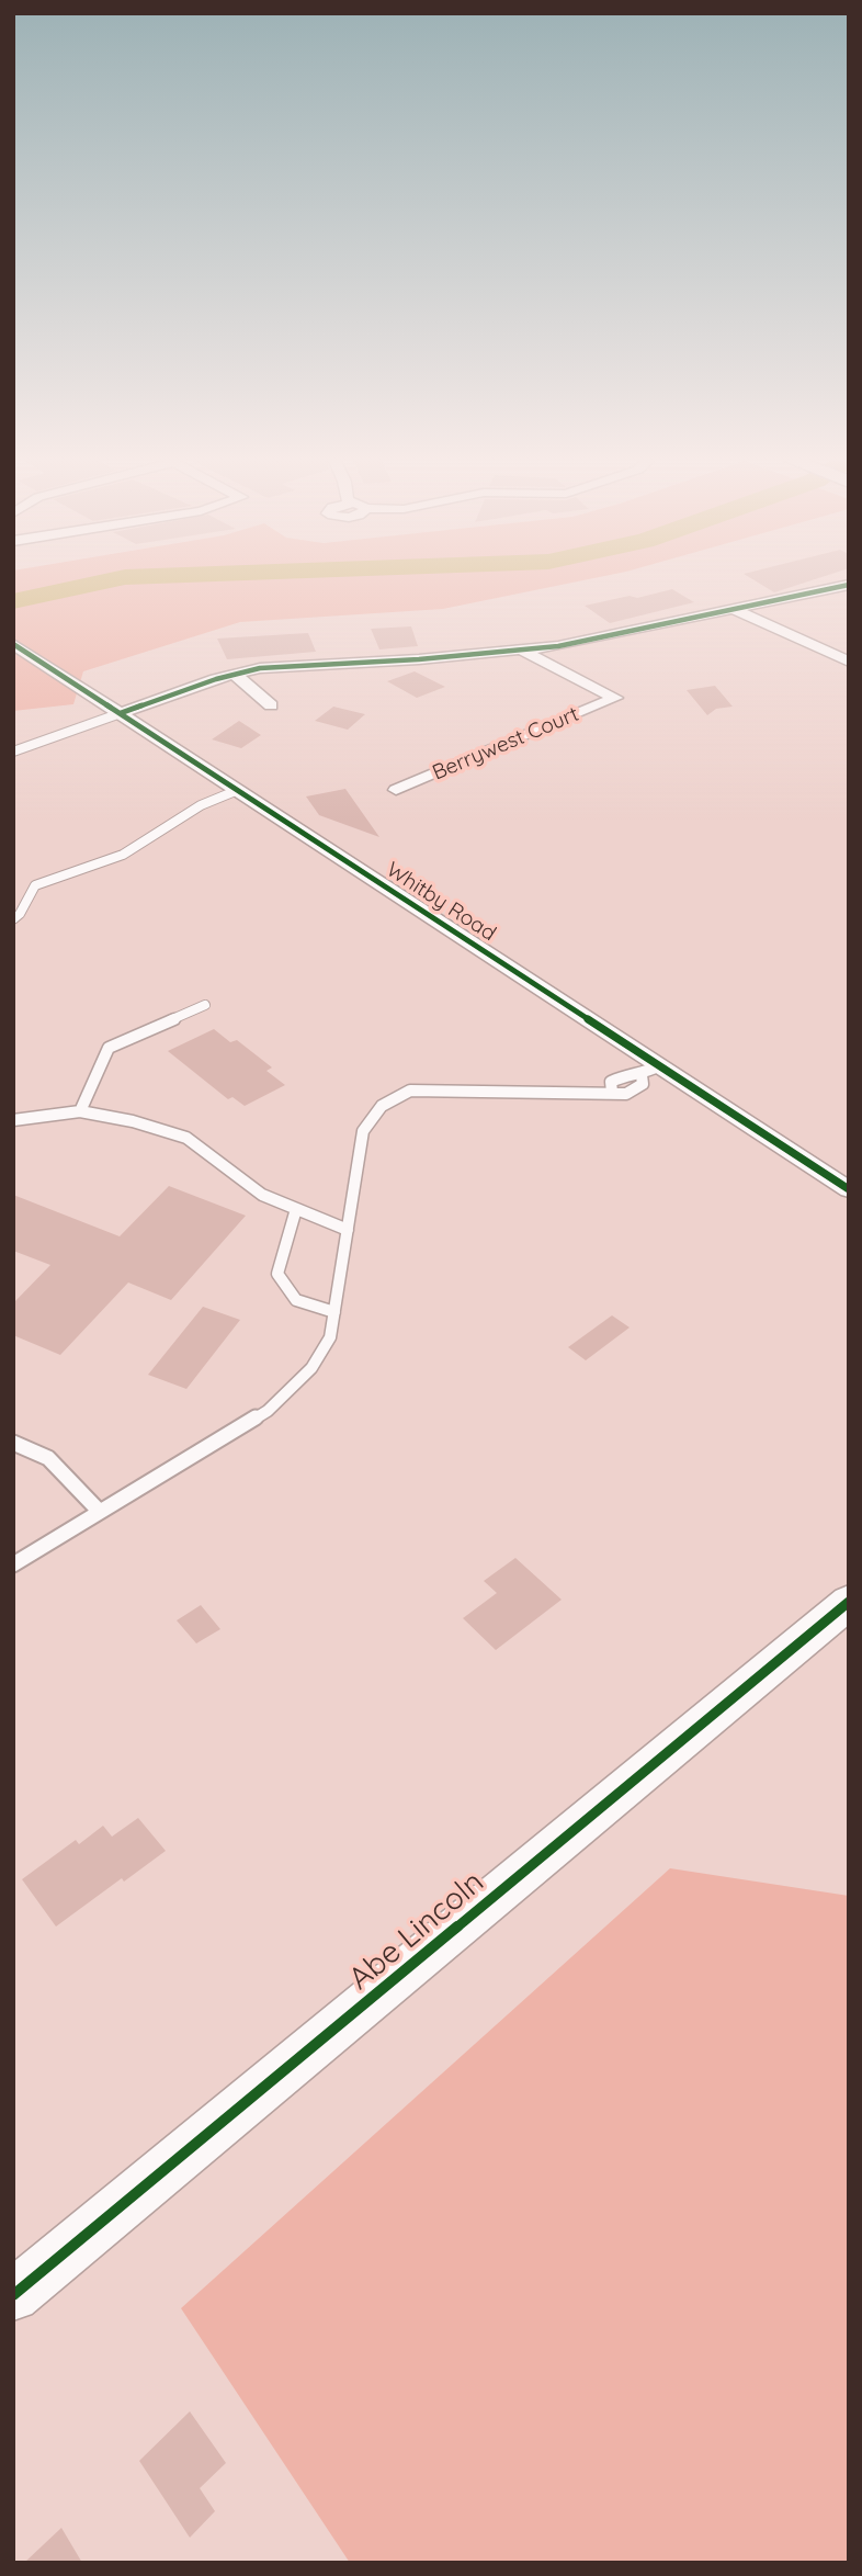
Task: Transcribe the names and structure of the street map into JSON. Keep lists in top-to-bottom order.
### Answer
{
  "streets": {
    "street": ["Berrywest Court", "Whitby Road", "Abe Lincoln"]
  }
}
